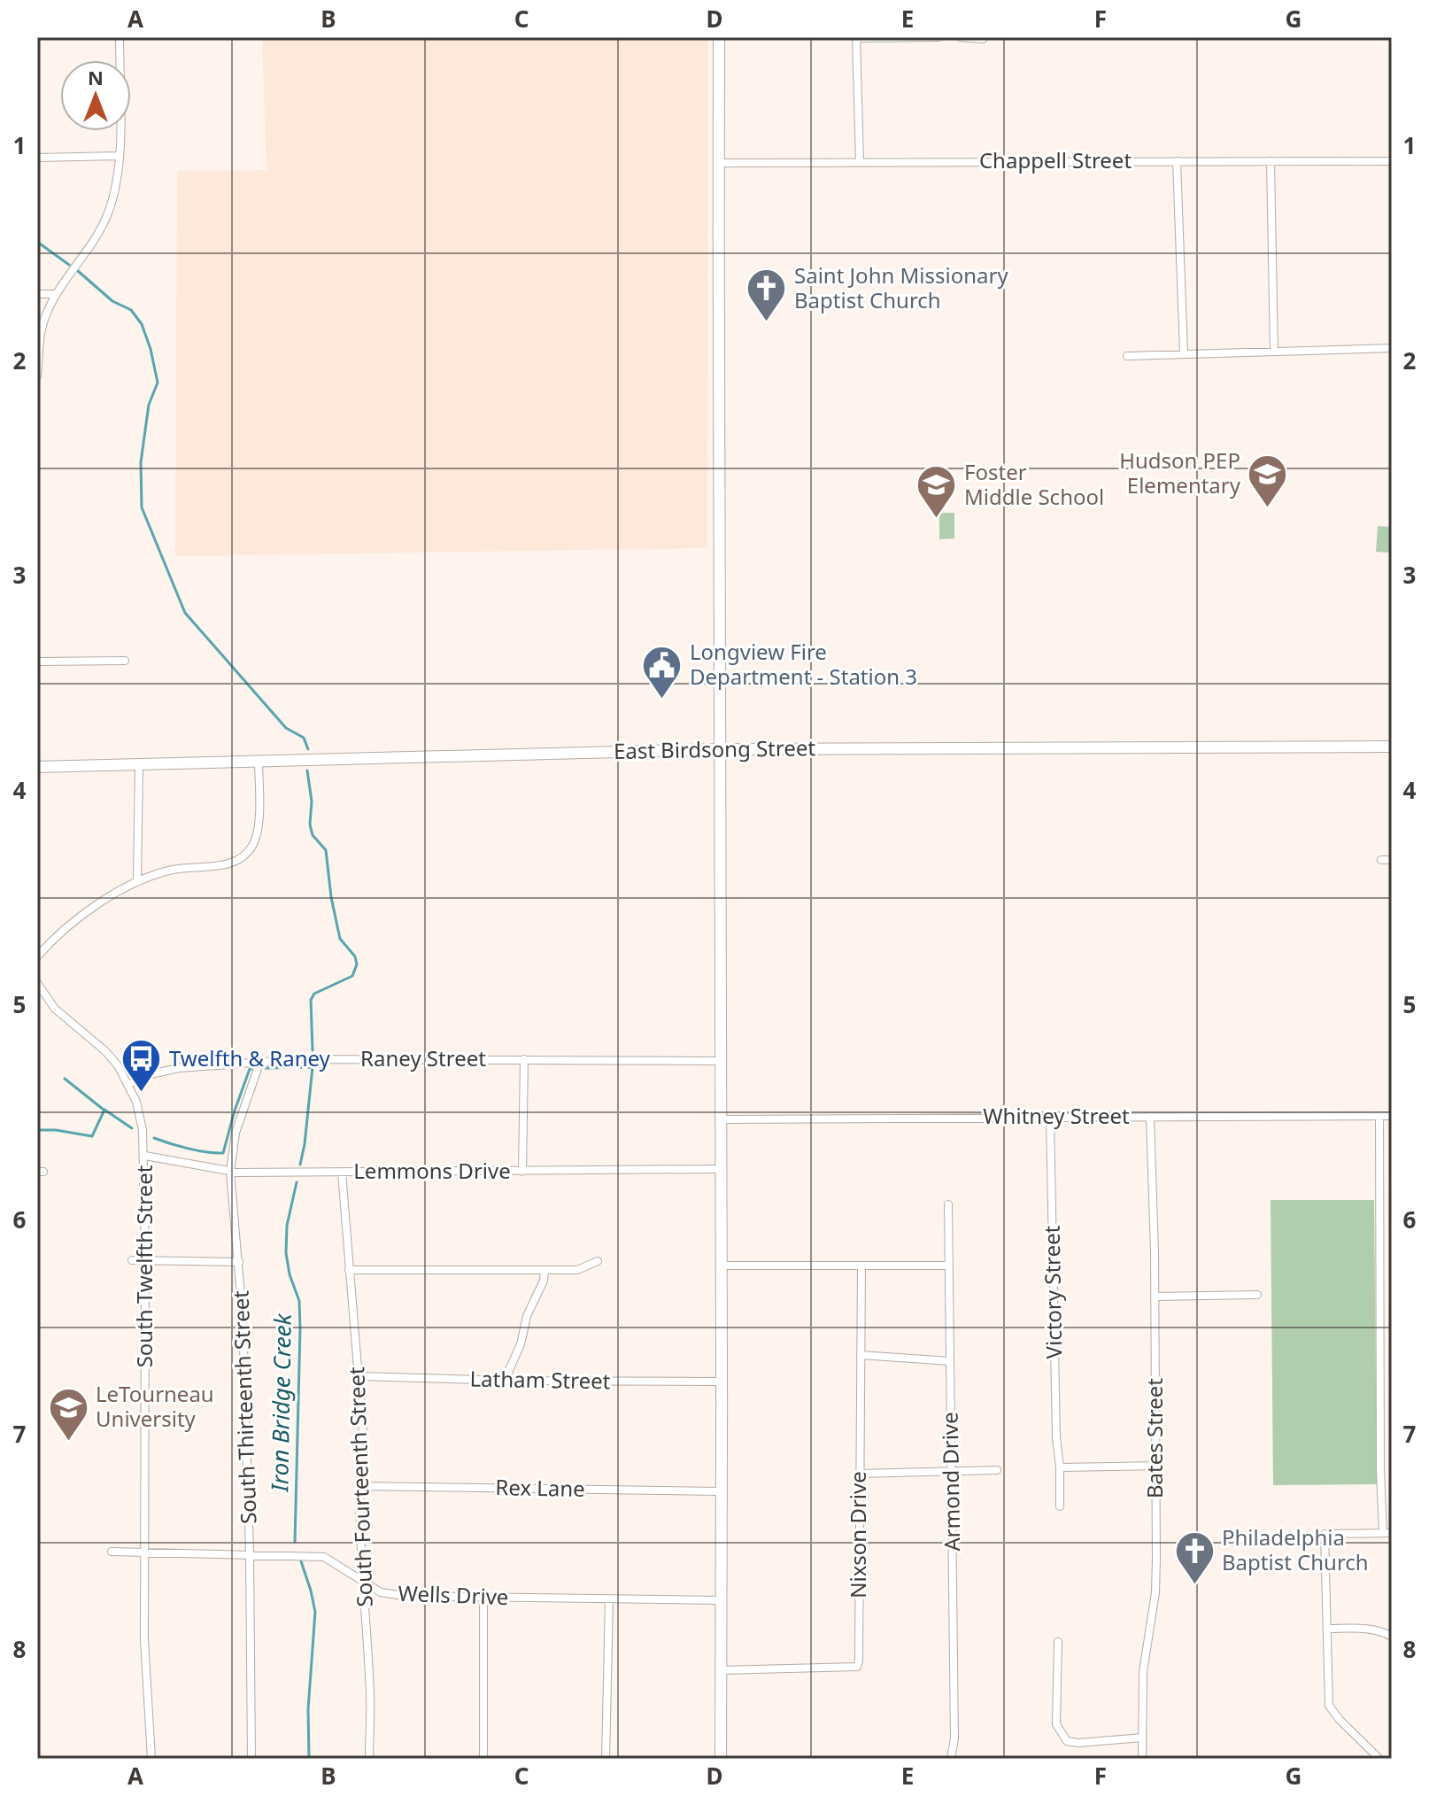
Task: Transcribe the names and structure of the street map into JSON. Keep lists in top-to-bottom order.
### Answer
{
  "streets": {
    "street": [
      "Chappell Street",
      "East Birdsong Street",
      "Raney Street",
      "Whitney Street",
      "Lemmons Drive",
      "South Twelfth Street",
      "Victory Street",
      "Latham Street",
      "South Thirteenth Street",
      "Bates Street",
      "Armond Drive",
      "South Fourteenth Street",
      "Rex Lane",
      "Nixson Drive",
      "Wells Drive"
    ]
  },
  "crossings": [
    ["Raney Street", "South Twelfth Street"],
    ["Raney Street", "South Thirteenth Street"],
    ["Whitney Street", "Victory Street"],
    ["Whitney Street", "Bates Street"],
    ["Lemmons Drive", "South Twelfth Street"],
    ["Lemmons Drive", "South Thirteenth Street"],
    ["Lemmons Drive", "South Fourteenth Street"],
    ["South Twelfth Street", "Wells Drive"],
    ["Latham Street", "South Fourteenth Street"],
    ["South Thirteenth Street", "Wells Drive"],
    ["South Fourteenth Street", "Rex Lane"],
    ["South Fourteenth Street", "Wells Drive"]
  ],
  "water": ["Iron Bridge Creek"],
  "places": {
    "church": ["Saint John Missionary Baptist Church", "Philadelphia Baptist Church"],
    "school or university": ["Hudson PEP Elementary", "Foster Middle School", "LeTourneau University"],
    "public building": ["Longview Fire Department - Station 3"],
    "bus stop": ["Twelfth & Raney"]
  },
  "north": "top",
  "grid": {
    "columns": [
      "A",
      "B",
      "C",
      "D",
      "E",
      "F",
      "G"
    ],
    "rows": [
      "1",
      "2",
      "3",
      "4",
      "5",
      "6",
      "7",
      "8"
    ]
  }
}
